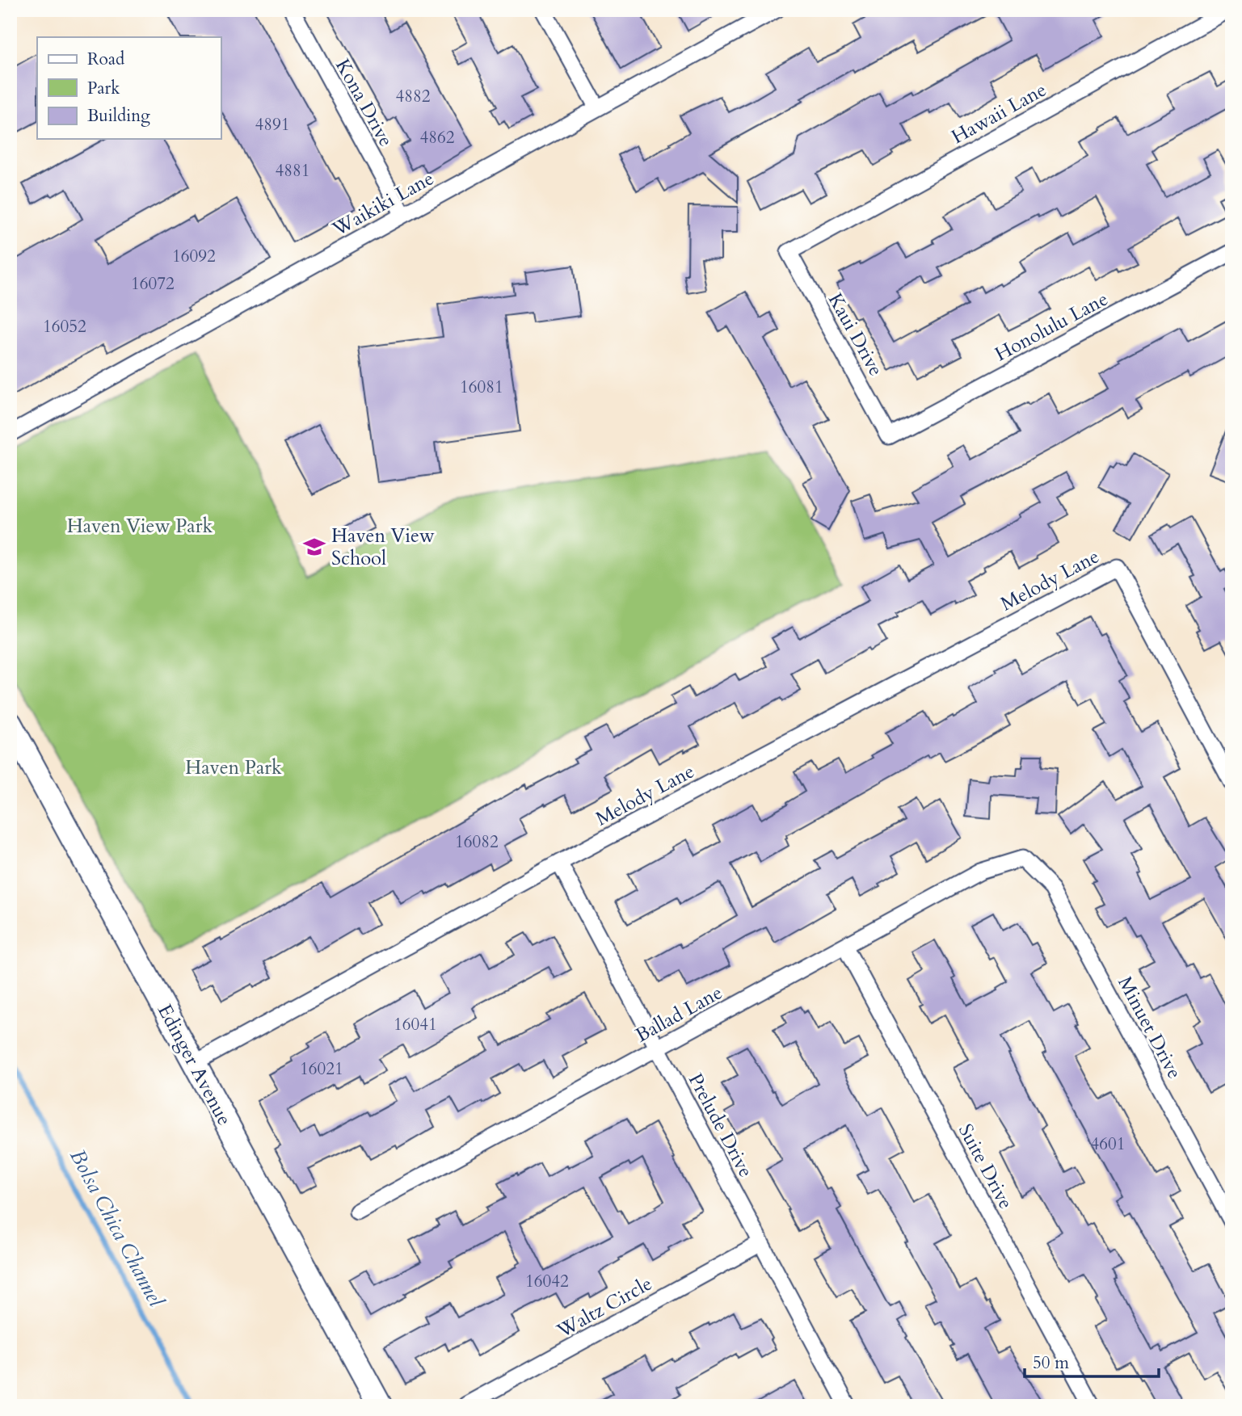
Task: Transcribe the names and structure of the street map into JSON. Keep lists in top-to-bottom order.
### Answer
{
  "streets": {
    "main road": ["Edinger Avenue"],
    "street": [
      "Kona Drive",
      "Hawaii Lane",
      "Waikiki Lane",
      "Honolulu Lane",
      "Kaui Drive",
      "Melody Lane",
      "Ballad Lane",
      "Minuet Drive",
      "Prelude Drive",
      "Suite Drive",
      "Waltz Circle"
    ]
  },
  "crossings": [
    ["Kona Drive", "Waikiki Lane"],
    ["Hawaii Lane", "Kaui Drive"],
    ["Honolulu Lane", "Kaui Drive"],
    ["Melody Lane", "Edinger Avenue"],
    ["Melody Lane", "Prelude Drive"],
    ["Ballad Lane", "Minuet Drive"],
    ["Ballad Lane", "Prelude Drive"],
    ["Ballad Lane", "Suite Drive"],
    ["Prelude Drive", "Waltz Circle"]
  ],
  "water": ["Bolsa Chica Channel"],
  "parks": ["Haven View Park", "Haven Park"],
  "places": {
    "school or university": ["Haven View School"]
  },
  "house_numbers": [
    "4882",
    "4891",
    "4862",
    "4881",
    "16092",
    "16072",
    "16052",
    "16081",
    "16082",
    "16041",
    "16021",
    "4601",
    "16042"
  ],
  "legend": ["Road", "Park", "Building"],
  "scale_bar": "50 m"
}
